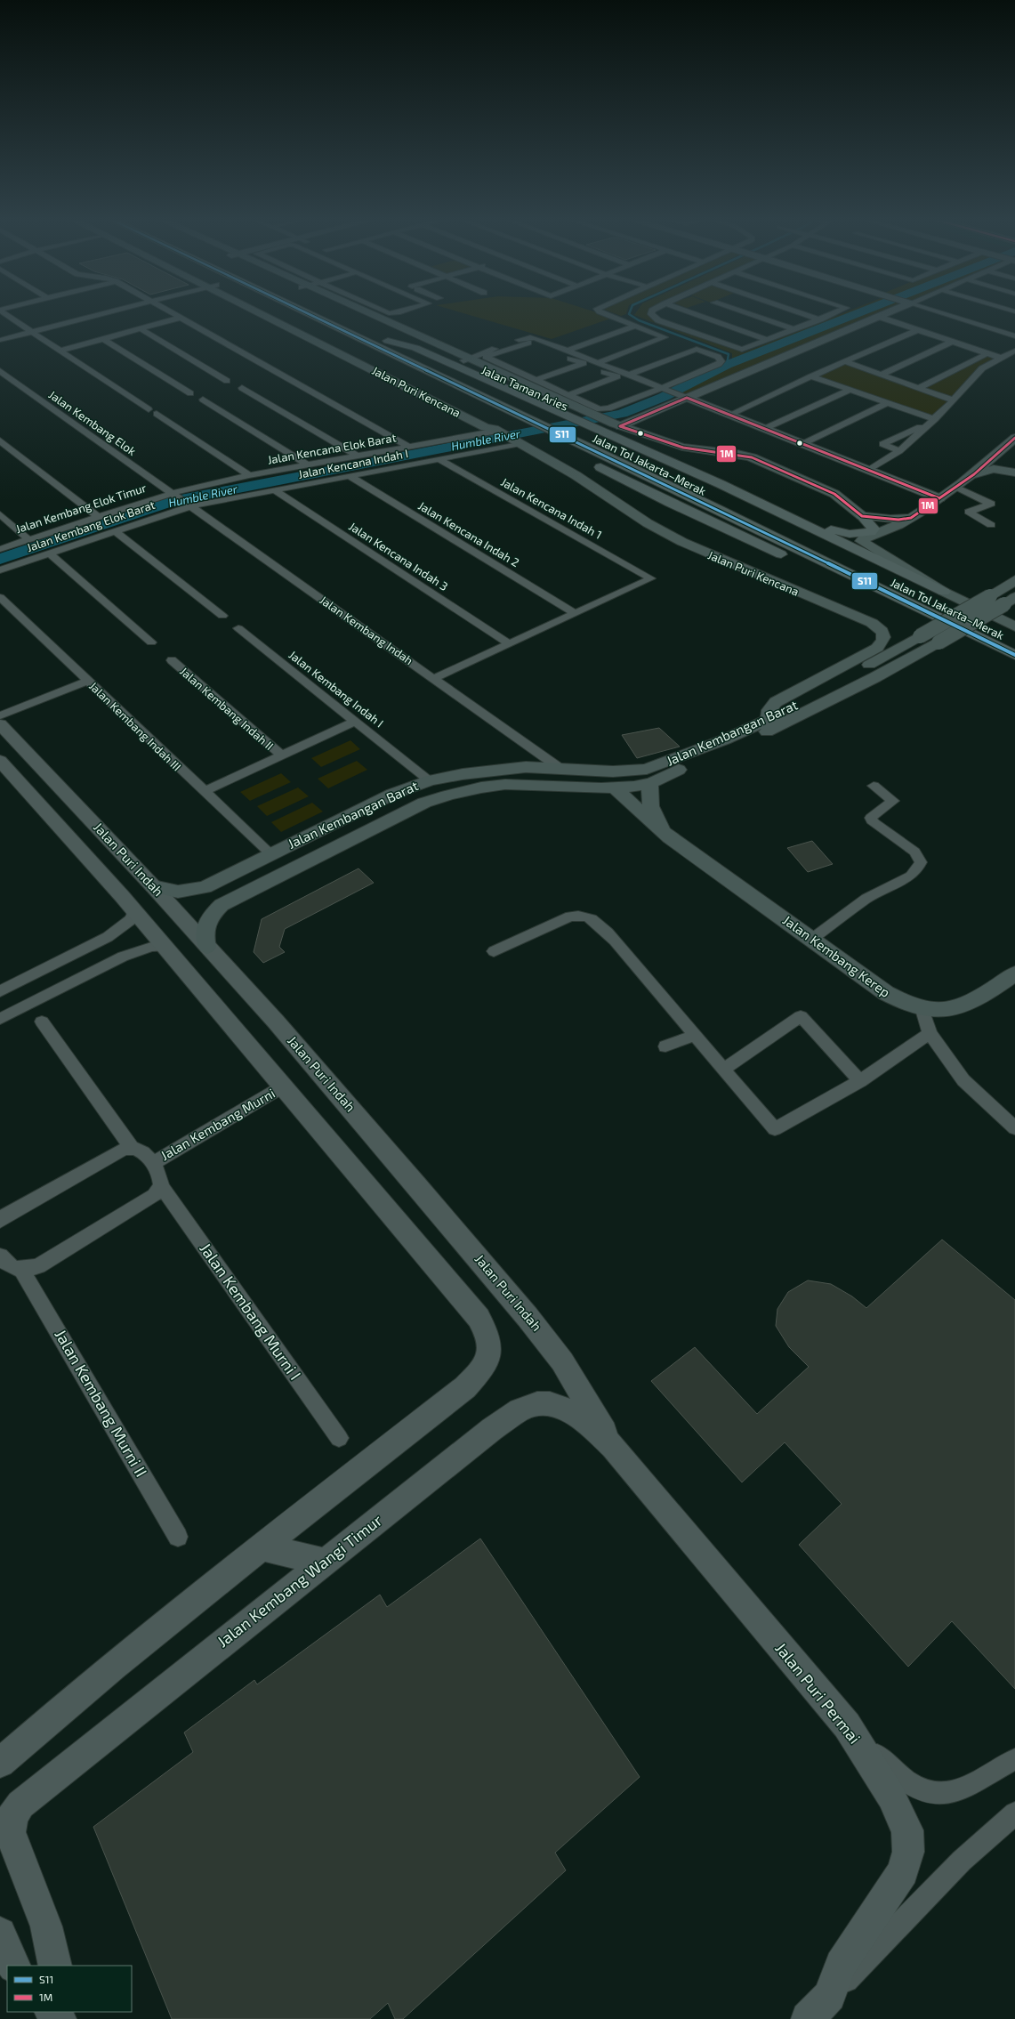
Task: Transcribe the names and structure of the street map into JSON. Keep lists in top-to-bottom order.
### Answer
{
  "streets": {
    "highway": ["Jalan Tol Jakarta–Merak"],
    "main road": [
      "Jalan Taman Aries",
      "Jalan Puri Kencana",
      "Jalan Kembangan Barat",
      "Jalan Puri Indah",
      "Jalan Kembang Kerep",
      "Jalan Kembang Wangi Timur",
      "Jalan Puri Permai"
    ],
    "street": [
      "Jalan Kembang Elok",
      "Jalan Kencana Elok Barat",
      "Jalan Kencana Indah I",
      "Jalan Kembang Elok Timur",
      "Jalan Kencana Indah 1",
      "Jalan Kembang Elok Barat",
      "Jalan Kencana Indah 2",
      "Jalan Kencana Indah 3",
      "Jalan Kembang Indah",
      "Jalan Kembang Indah I",
      "Jalan Kembang Indah II",
      "Jalan Kembang Indah III",
      "Jalan Kembang Murni",
      "Jalan Kembang Murni I",
      "Jalan Kembang Murni II"
    ]
  },
  "crossings": [
    ["Jalan Puri Kencana", "Jalan Kencana Elok Barat"],
    ["Jalan Puri Kencana", "Jalan Kencana Indah I"],
    ["Jalan Puri Kencana", "Jalan Kembangan Barat"],
    ["Jalan Kembang Elok", "Jalan Kencana Elok Barat"],
    ["Jalan Kembang Elok", "Jalan Kembang Elok Timur"],
    ["Jalan Kembang Elok", "Jalan Kembang Indah"],
    ["Jalan Kencana Elok Barat", "Jalan Kembang Elok Timur"],
    ["Jalan Kencana Elok Barat", "Jalan Kembang Indah"],
    ["Jalan Kencana Indah I", "Jalan Kencana Indah 1"],
    ["Jalan Kencana Indah I", "Jalan Kembang Elok Barat"],
    ["Jalan Kencana Indah I", "Jalan Kencana Indah 2"],
    ["Jalan Kencana Indah I", "Jalan Kencana Indah 3"],
    ["Jalan Kencana Indah I", "Jalan Kembang Indah"],
    ["Jalan Kembang Elok Timur", "Jalan Kembang Indah"],
    ["Jalan Kencana Indah 1", "Jalan Kencana Indah 2"],
    ["Jalan Kembang Elok Barat", "Jalan Kembang Indah"],
    ["Jalan Kembang Indah", "Jalan Kembangan Barat"],
    ["Jalan Kembang Indah I", "Jalan Kembangan Barat"],
    ["Jalan Kembang Indah III", "Jalan Kembangan Barat"],
    ["Jalan Kembangan Barat", "Jalan Puri Indah"],
    ["Jalan Kembangan Barat", "Jalan Kembang Kerep"],
    ["Jalan Puri Indah", "Jalan Kembang Wangi Timur"],
    ["Jalan Puri Indah", "Jalan Puri Permai"],
    ["Jalan Kembang Murni", "Jalan Kembang Murni I"],
    ["Jalan Kembang Wangi Timur", "Jalan Puri Permai"]
  ],
  "water": ["Humble River"],
  "lines": ["transit line S11", "transit line 1M"],
  "legend": ["S11", "1M"]
}
